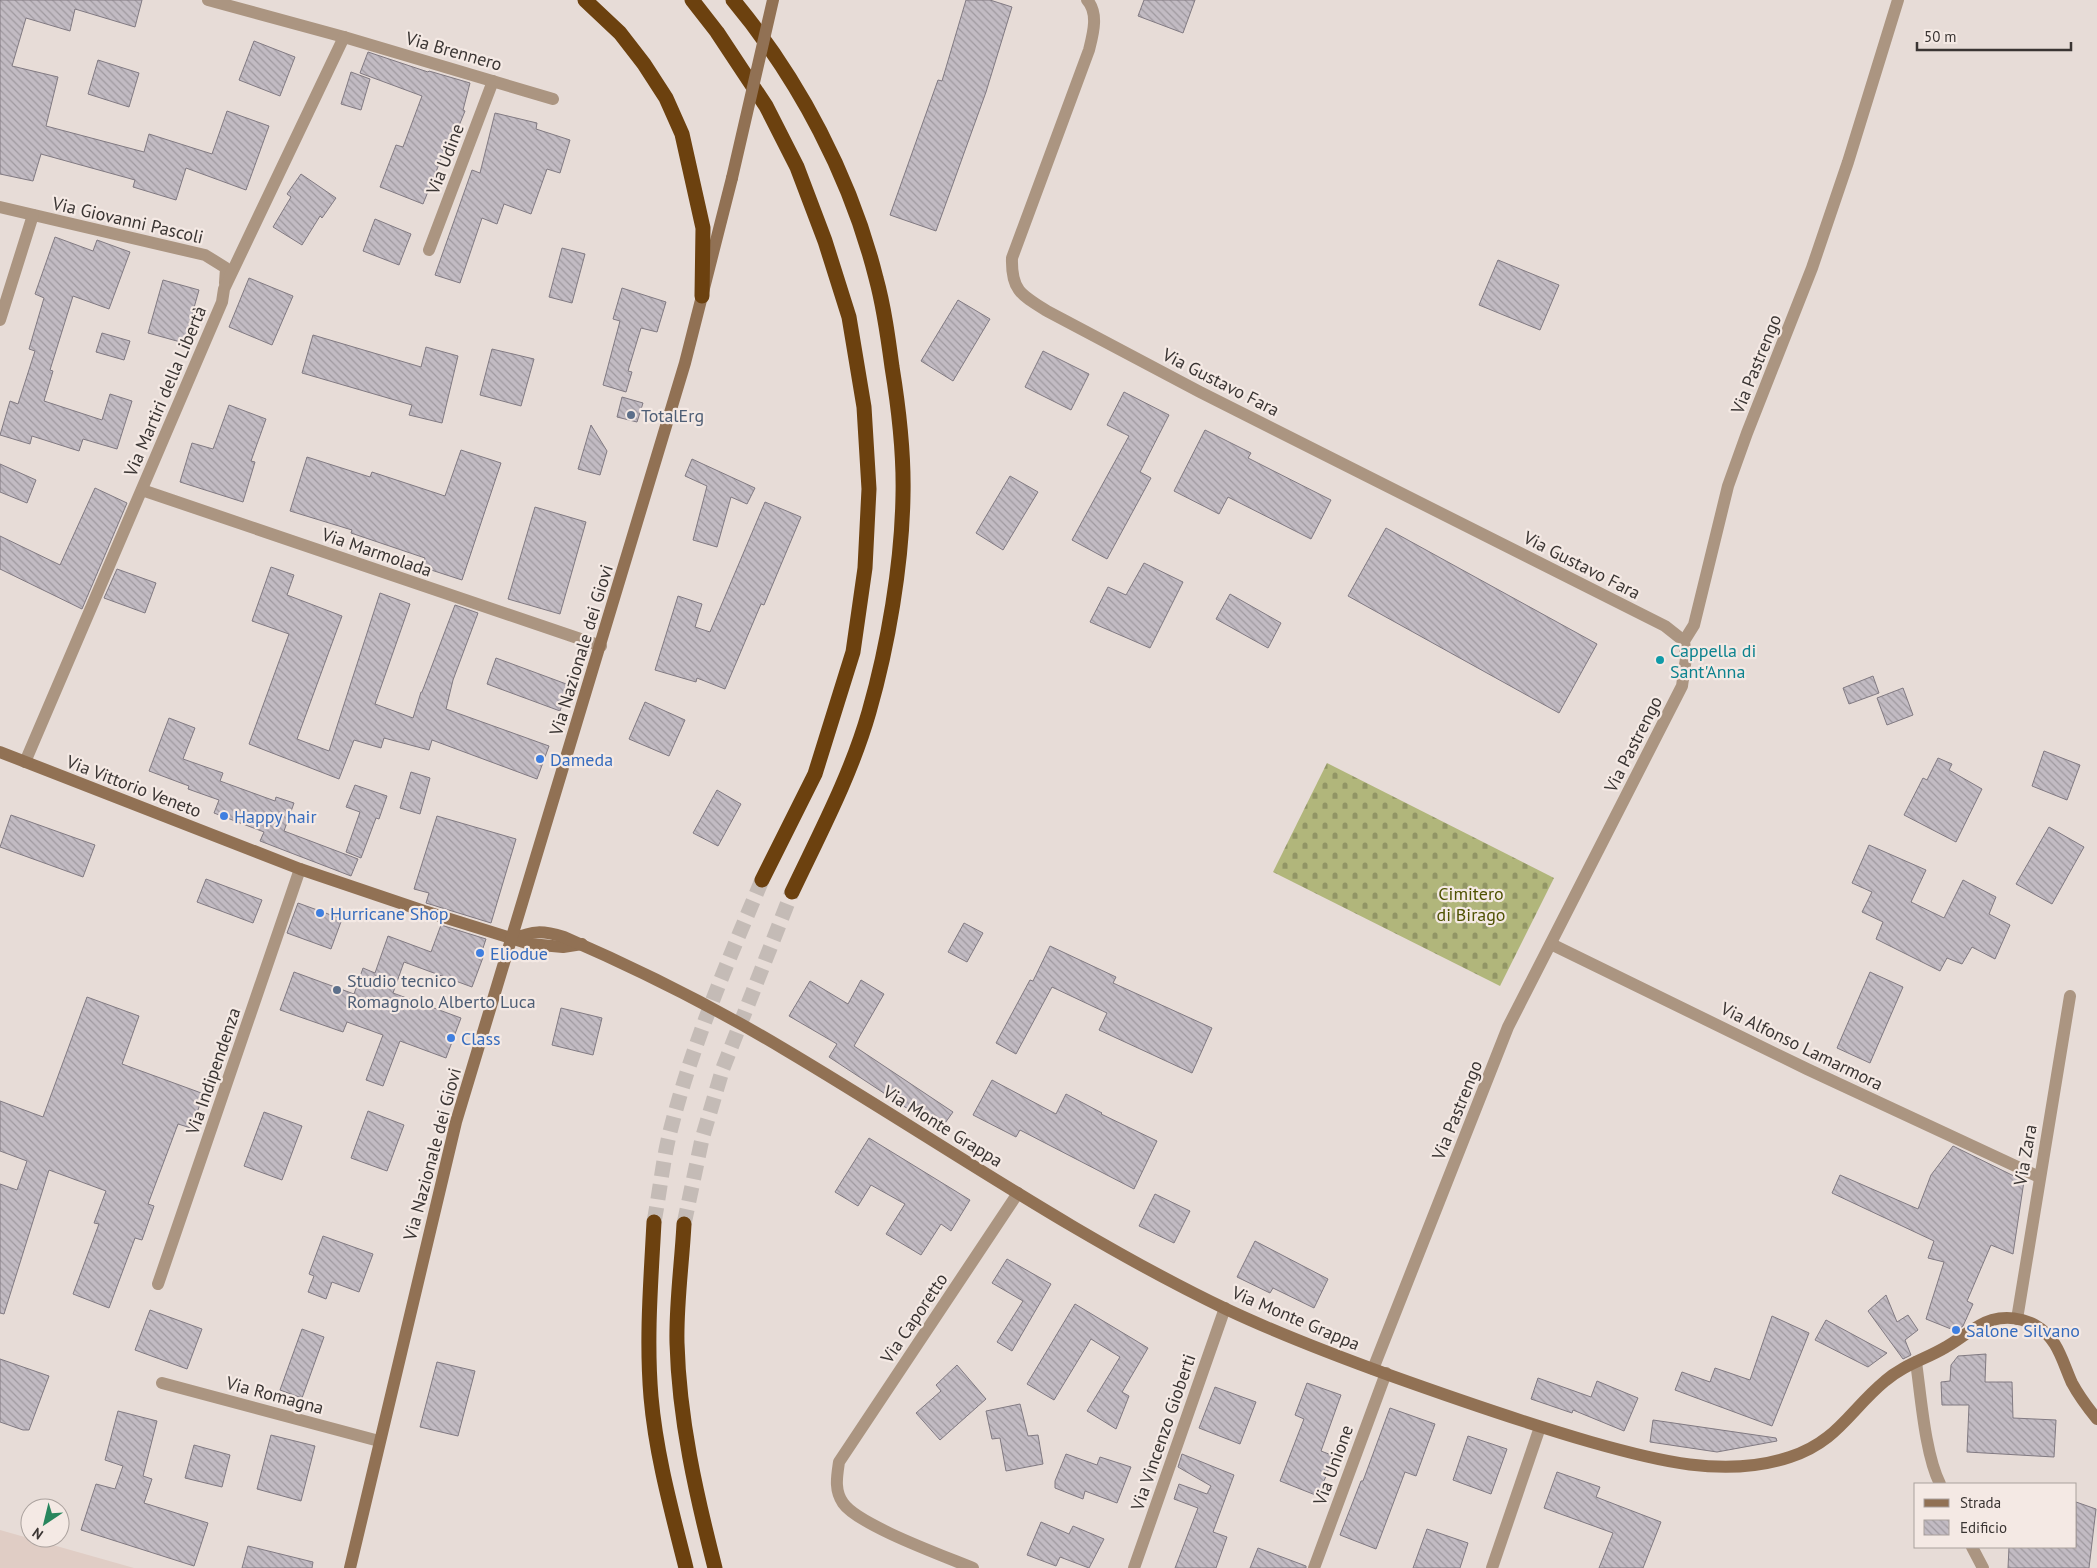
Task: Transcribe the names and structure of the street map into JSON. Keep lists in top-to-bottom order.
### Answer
{
  "streets": {
    "street": [
      "Via Brennero",
      "Via Udine",
      "Via Giovanni Pascoli",
      "Via Pastrengo",
      "Via Gustavo Fara",
      "Via Martiri della Libertà",
      "Via Marmolada",
      "Via Nazionale dei Giovi",
      "Via Vittorio Veneto",
      "Via Alfonso Lamarmora",
      "Via Indipendenza",
      "Via Monte Grappa",
      "Via Zara",
      "Via Caporetto",
      "Via Romagna",
      "Via Vincenzo Gioberti",
      "Via Unione"
    ]
  },
  "crossings": [
    ["Via Brennero", "Via Udine"],
    ["Via Brennero", "Via Martiri della Libertà"],
    ["Via Giovanni Pascoli", "Via Martiri della Libertà"],
    ["Via Pastrengo", "Via Gustavo Fara"],
    ["Via Pastrengo", "Via Alfonso Lamarmora"],
    ["Via Pastrengo", "Via Monte Grappa"],
    ["Via Pastrengo", "Via Unione"],
    ["Via Martiri della Libertà", "Via Marmolada"],
    ["Via Martiri della Libertà", "Via Vittorio Veneto"],
    ["Via Marmolada", "Via Nazionale dei Giovi"],
    ["Via Nazionale dei Giovi", "Via Vittorio Veneto"],
    ["Via Nazionale dei Giovi", "Via Monte Grappa"],
    ["Via Nazionale dei Giovi", "Via Romagna"],
    ["Via Vittorio Veneto", "Via Indipendenza"],
    ["Via Vittorio Veneto", "Via Monte Grappa"],
    ["Via Alfonso Lamarmora", "Via Zara"],
    ["Via Monte Grappa", "Via Zara"],
    ["Via Monte Grappa", "Via Caporetto"],
    ["Via Monte Grappa", "Via Vincenzo Gioberti"],
    ["Via Monte Grappa", "Via Unione"]
  ],
  "parks": ["Cimitero di Birago"],
  "places": [
    "TotalErg",
    "Cappella di Sant'Anna",
    "Dameda",
    "Happy hair",
    "Hurricane Shop",
    "Eliodue",
    "Studio tecnico Romagnolo Alberto Luca",
    "Class",
    "Salone Silvano"
  ],
  "legend": ["Strada", "Edificio"],
  "scale_bar": "50 m",
  "north": "bottom left"
}
